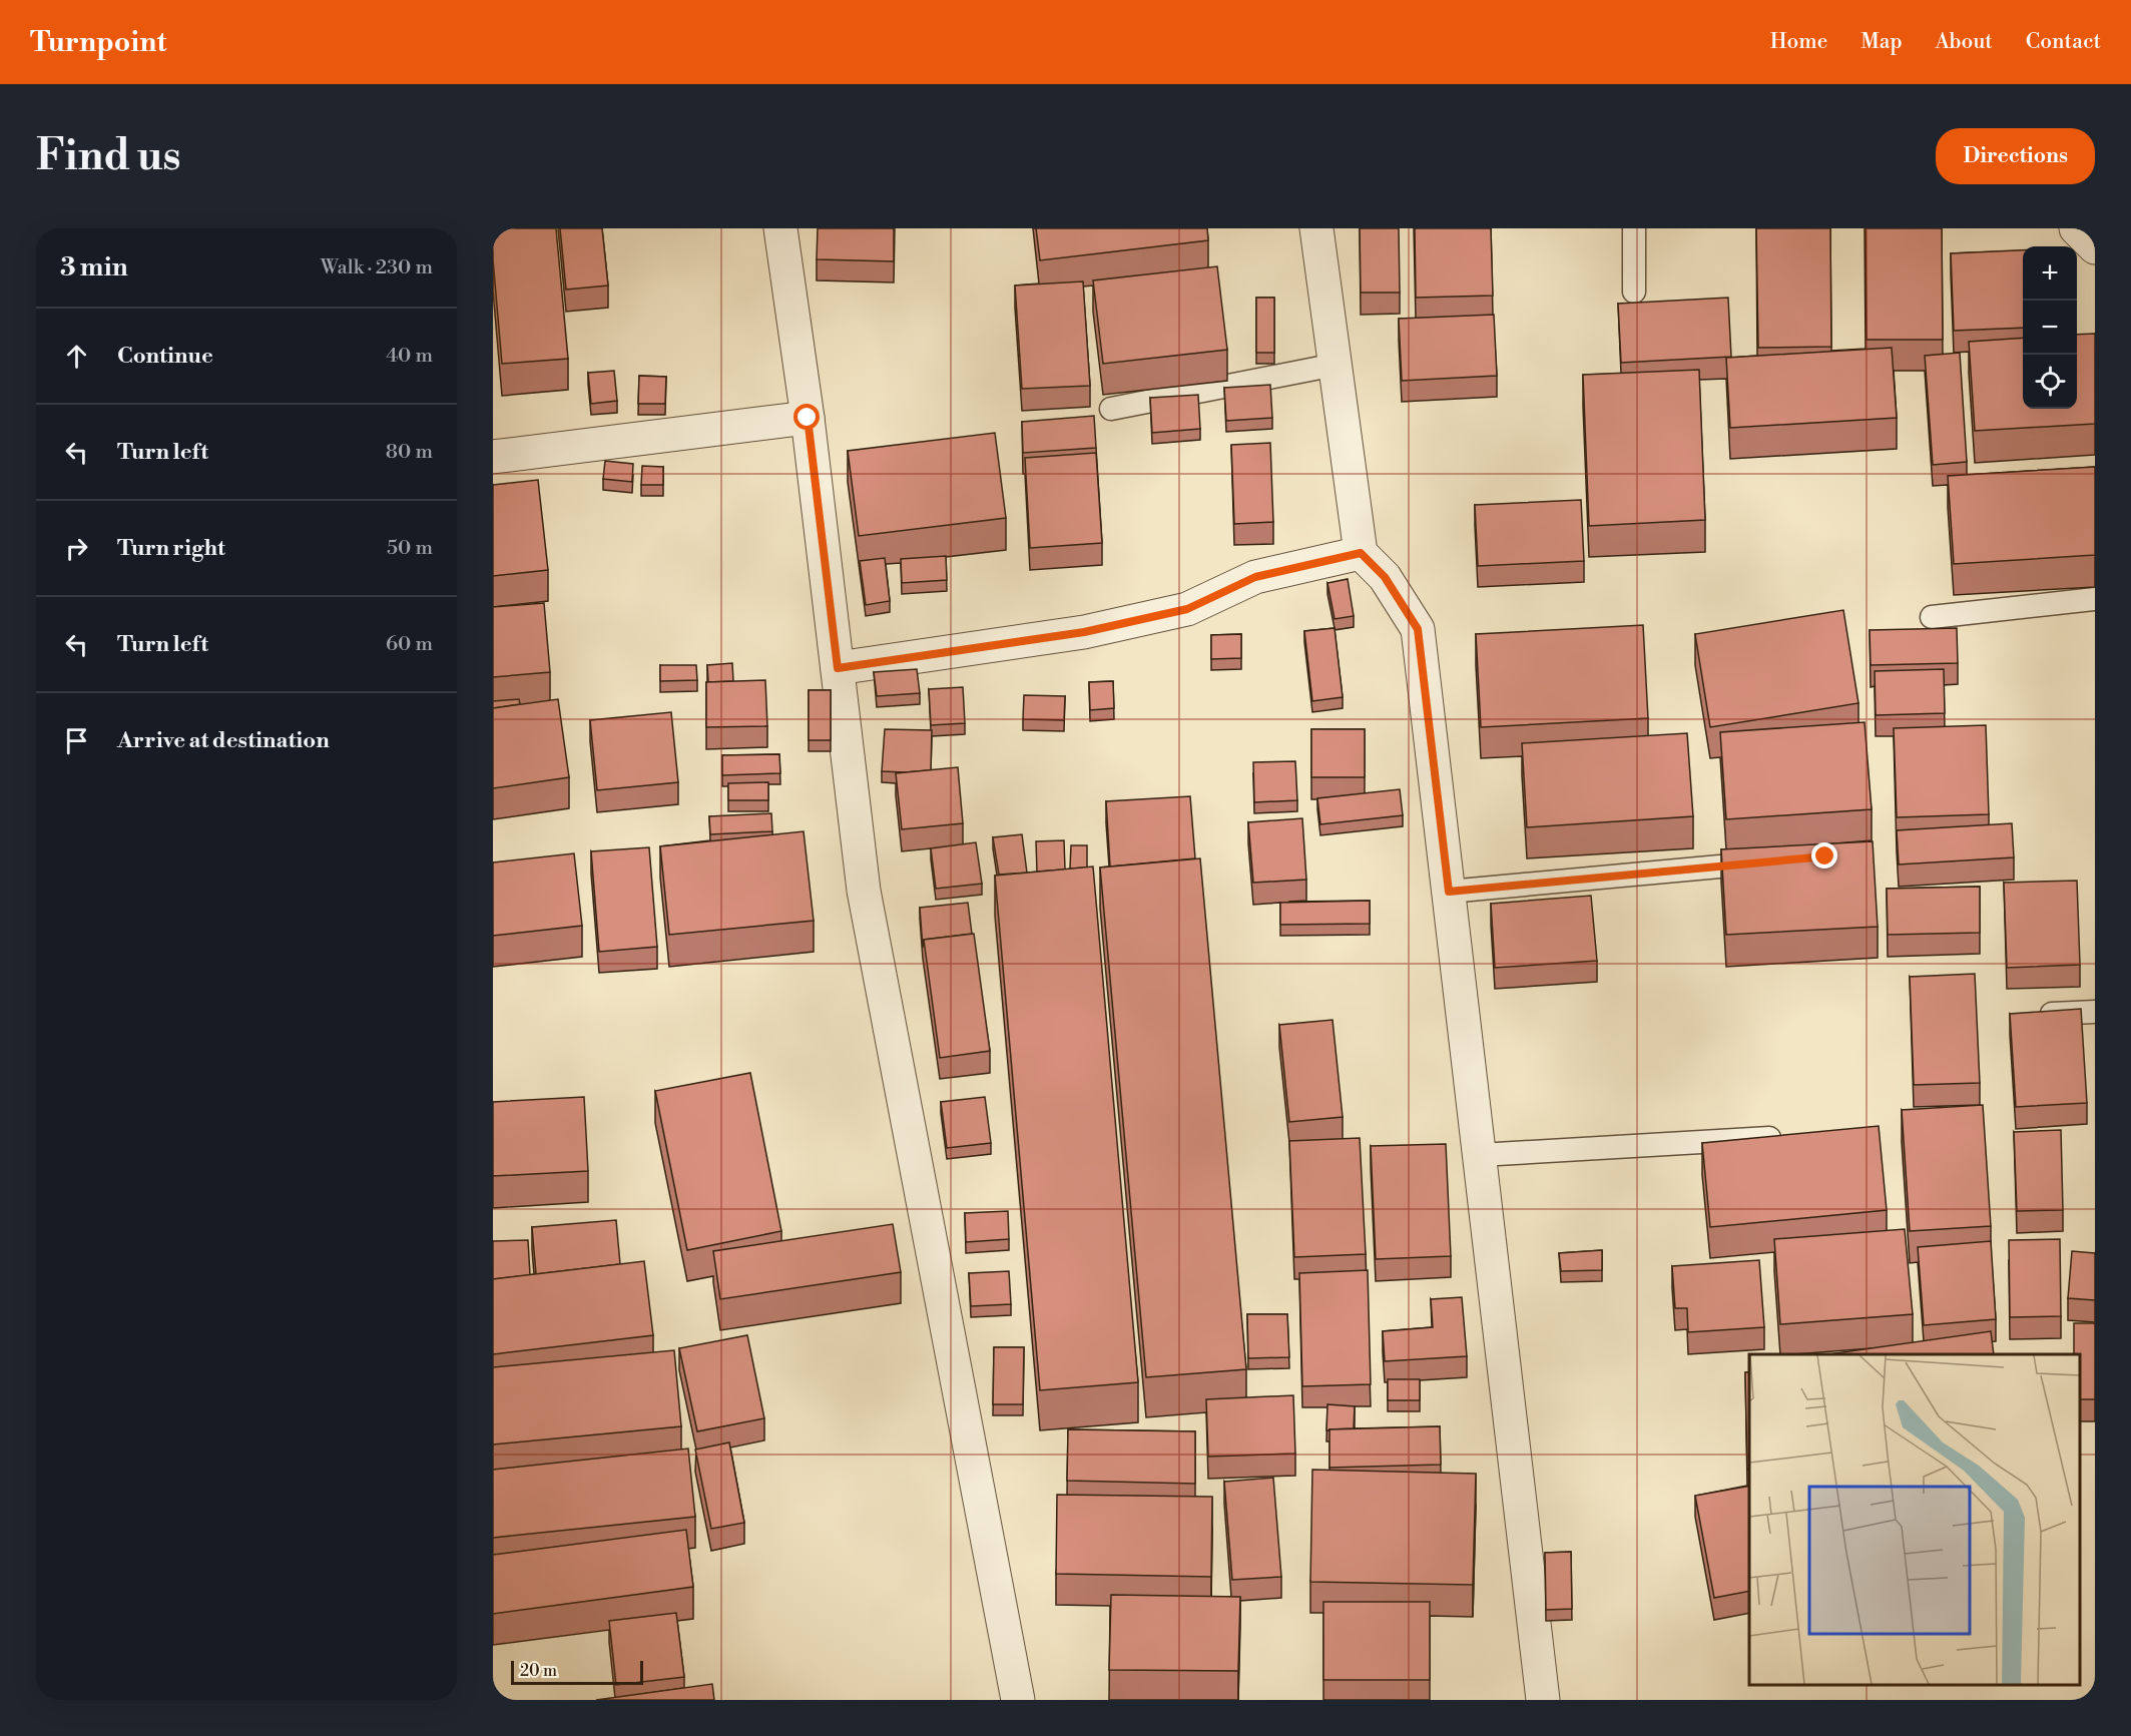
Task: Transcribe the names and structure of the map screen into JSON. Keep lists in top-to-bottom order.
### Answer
{
  "scale_bar": "20 m",
  "page": {
    "header": "Turnpoint",
    "nav": [
      "Home",
      "Map",
      "About",
      "Contact"
    ],
    "buttons": "Directions",
    "title": "Find us",
    "heading": ["3 min", "Walk · 230 m"],
    "map_buttons": ["+", "−"],
    "list": [
      ["Continue", "40 m"],
      ["Turn left", "80 m"],
      ["Turn right", "50 m"],
      ["Turn left", "60 m"],
      "Arrive at destination"
    ],
    "scale": "20 m"
  }
}
